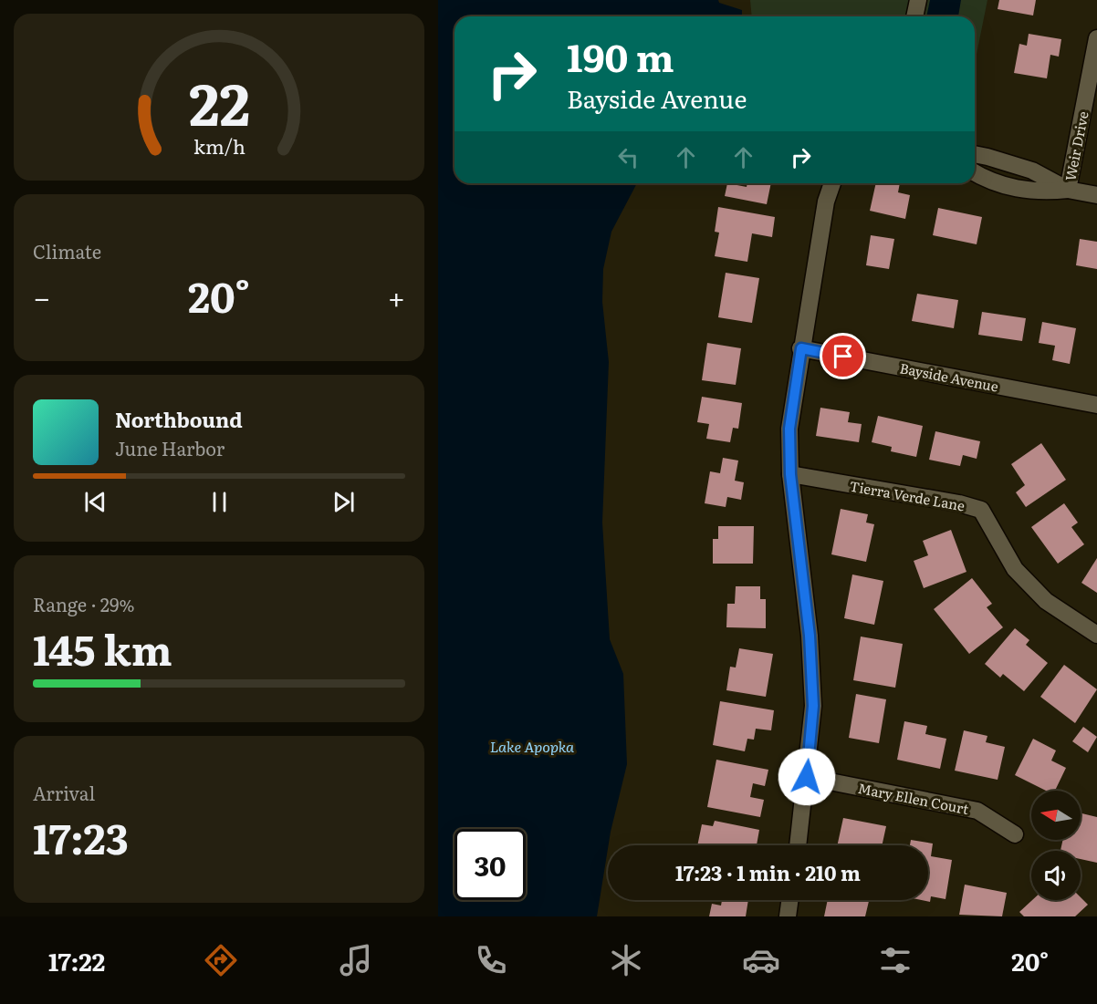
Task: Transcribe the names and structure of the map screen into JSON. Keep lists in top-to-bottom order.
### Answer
{
  "streets": {
    "street": [
      "Weir Drive",
      "Bayside Avenue",
      "Tierra Verde Lane",
      "Mary Ellen Court"
    ]
  },
  "water": ["Lake Apopka"],
  "north": "left",
  "page": {
    "turn": ["190 m", "Bayside Avenue"],
    "tile": [
      "Climate",
      ["Range · 29%", "145 km"],
      ["Arrival", "17:23"]
    ],
    "heat": ["−", "20°", "+"],
    "song": ["Northbound", "June Harbor"],
    "limit": "30",
    "trip": "17:23 · 1 min · 210 m",
    "tabs": ["17:22", "20°"],
    "gauge": ["22", "km/h"]
  }
}
